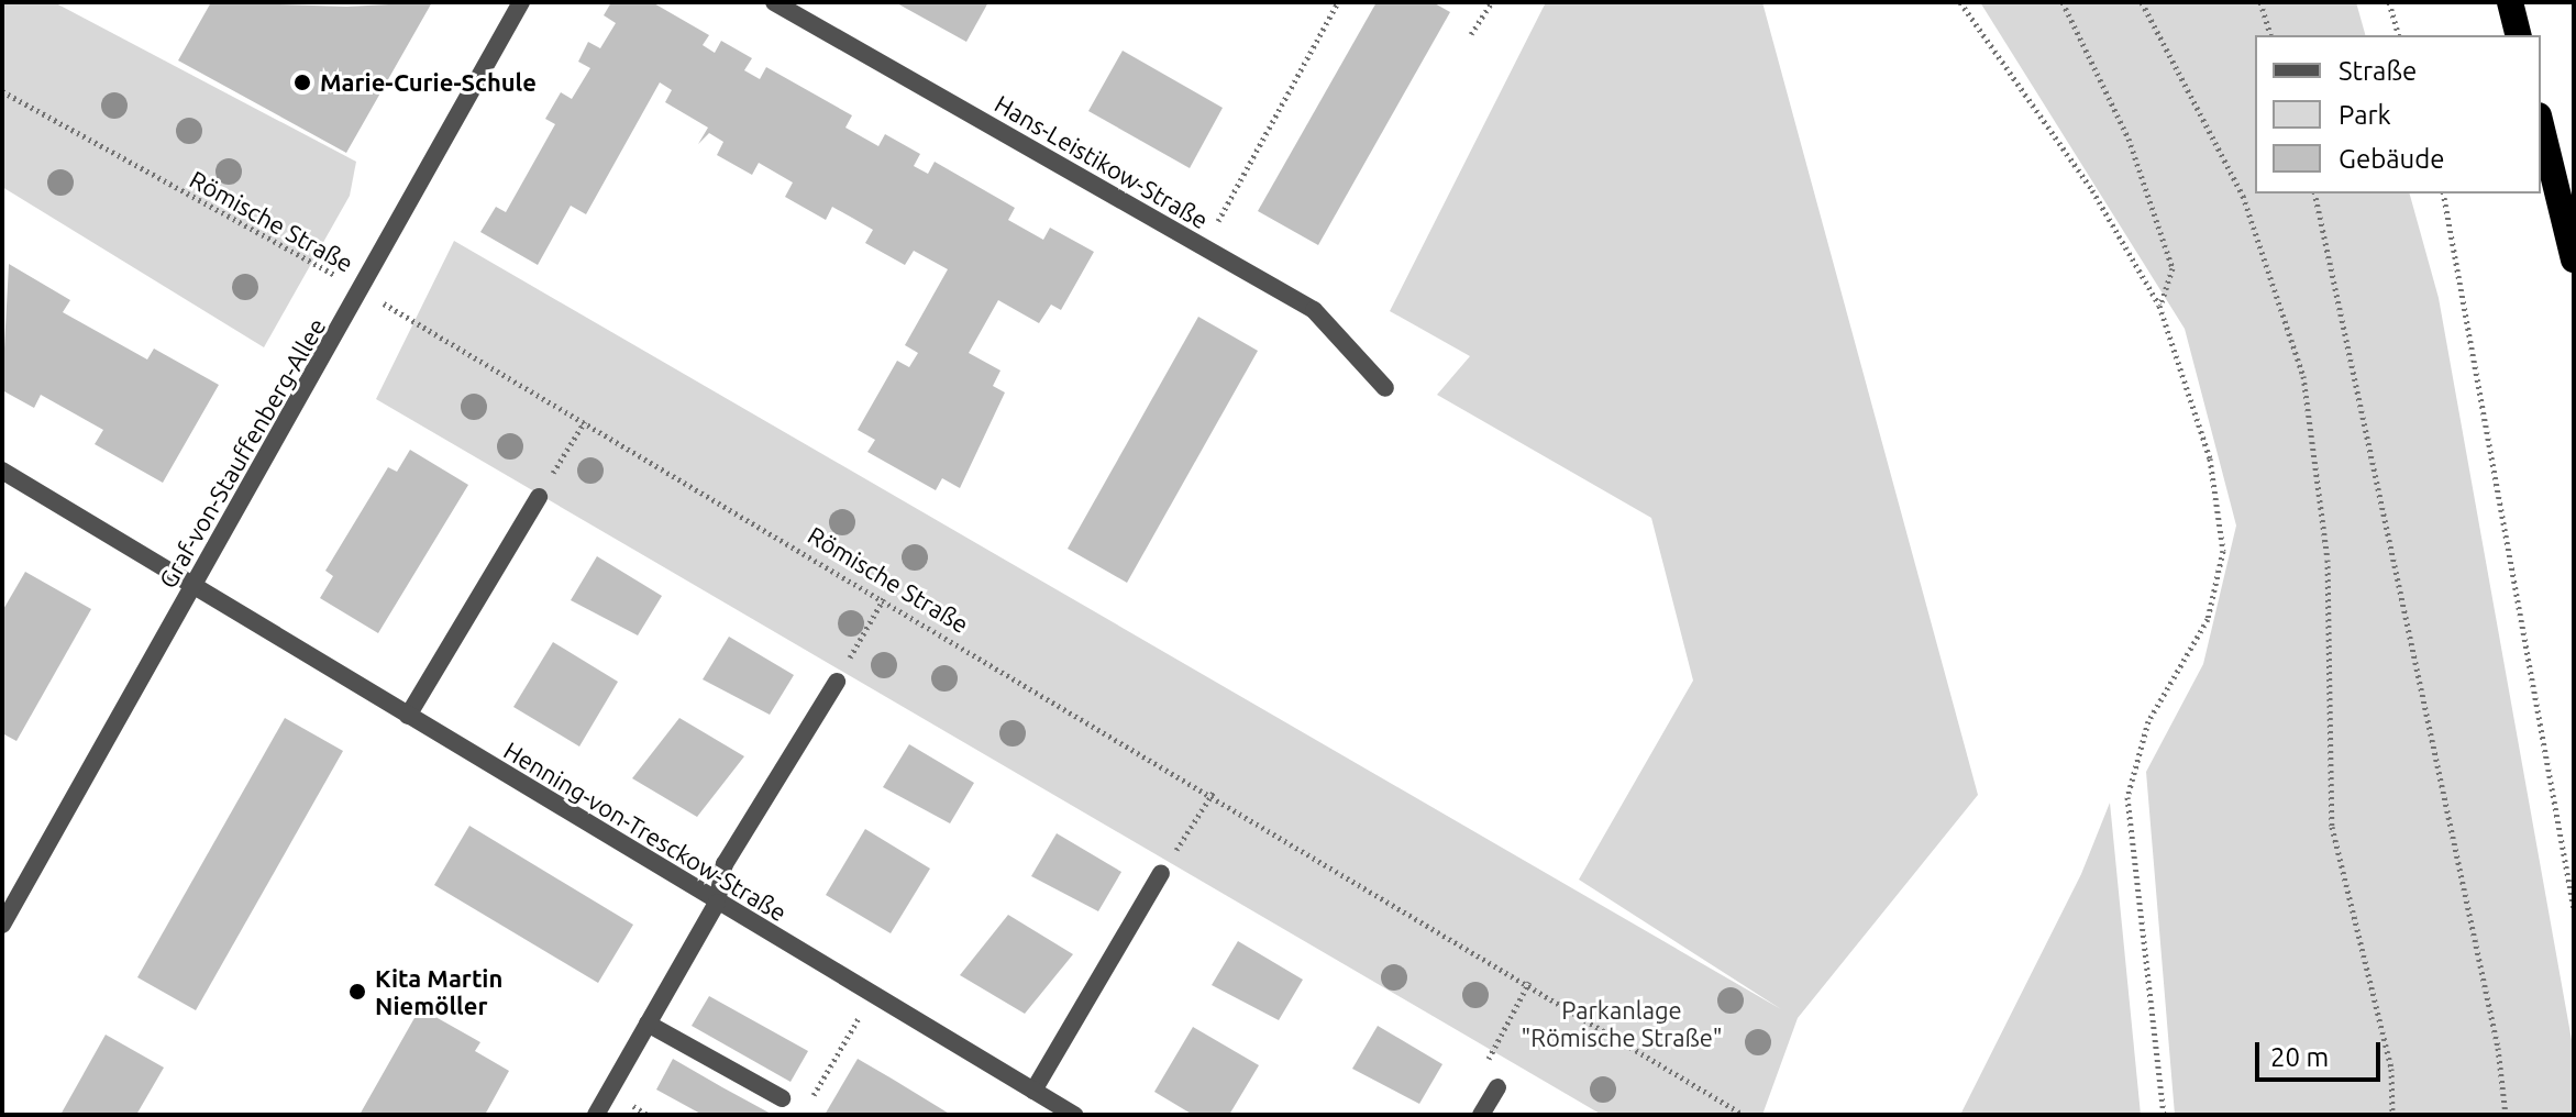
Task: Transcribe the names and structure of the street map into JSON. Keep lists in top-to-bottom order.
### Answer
{
  "streets": {
    "street": ["Hans-Leistikow-Straße", "Graf-von-Stauffenberg-Allee", "Henning-von-Tresckow-Straße"],
    "path": ["Römische Straße"]
  },
  "crossings": [
    ["Römische Straße", "Graf-von-Stauffenberg-Allee"],
    ["Graf-von-Stauffenberg-Allee", "Henning-von-Tresckow-Straße"]
  ],
  "parks": ["Parkanlage \"Römische Straße\""],
  "places": ["Marie-Curie-Schule", "Kita Martin Niemöller"],
  "legend": ["Straße", "Park", "Gebäude"],
  "scale_bar": "20 m"
}
